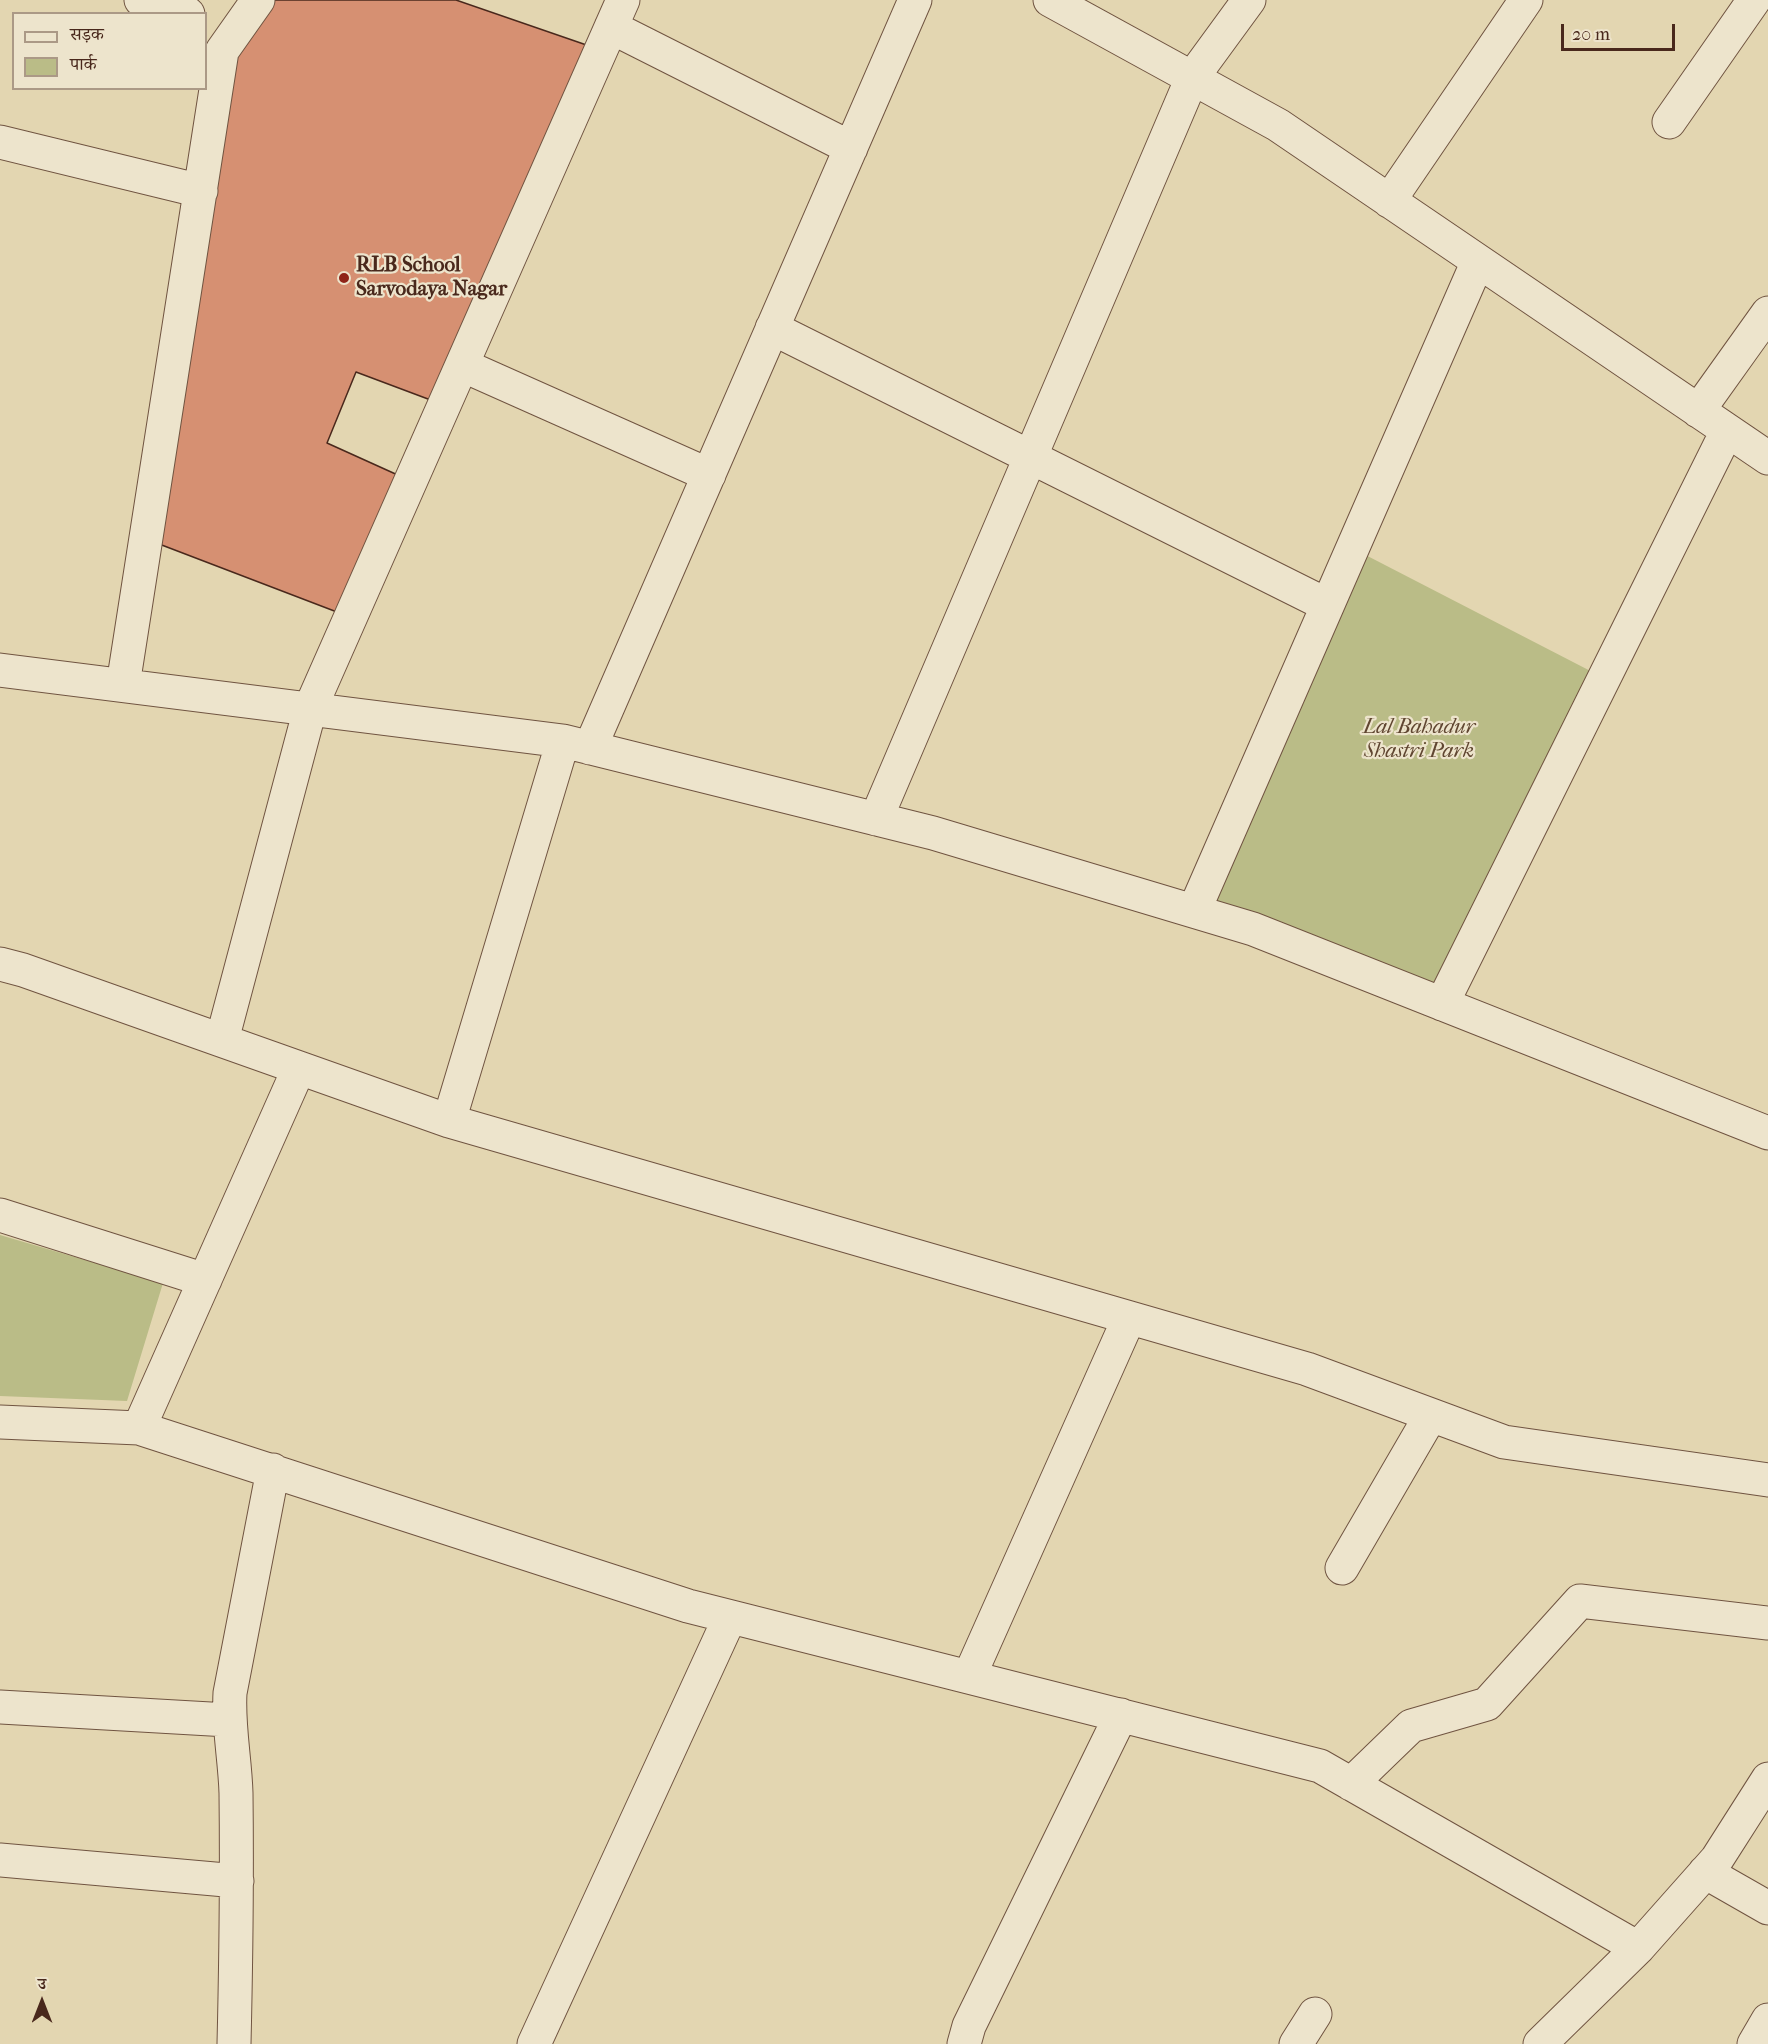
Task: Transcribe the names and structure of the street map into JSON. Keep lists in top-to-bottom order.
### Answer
{
  "parks": ["Lal Bahadur Shastri Park"],
  "places": ["RLB School Sarvodaya Nagar"],
  "legend": ["सड़क", "पार्क"],
  "scale_bar": "20 m",
  "north": "top"
}
